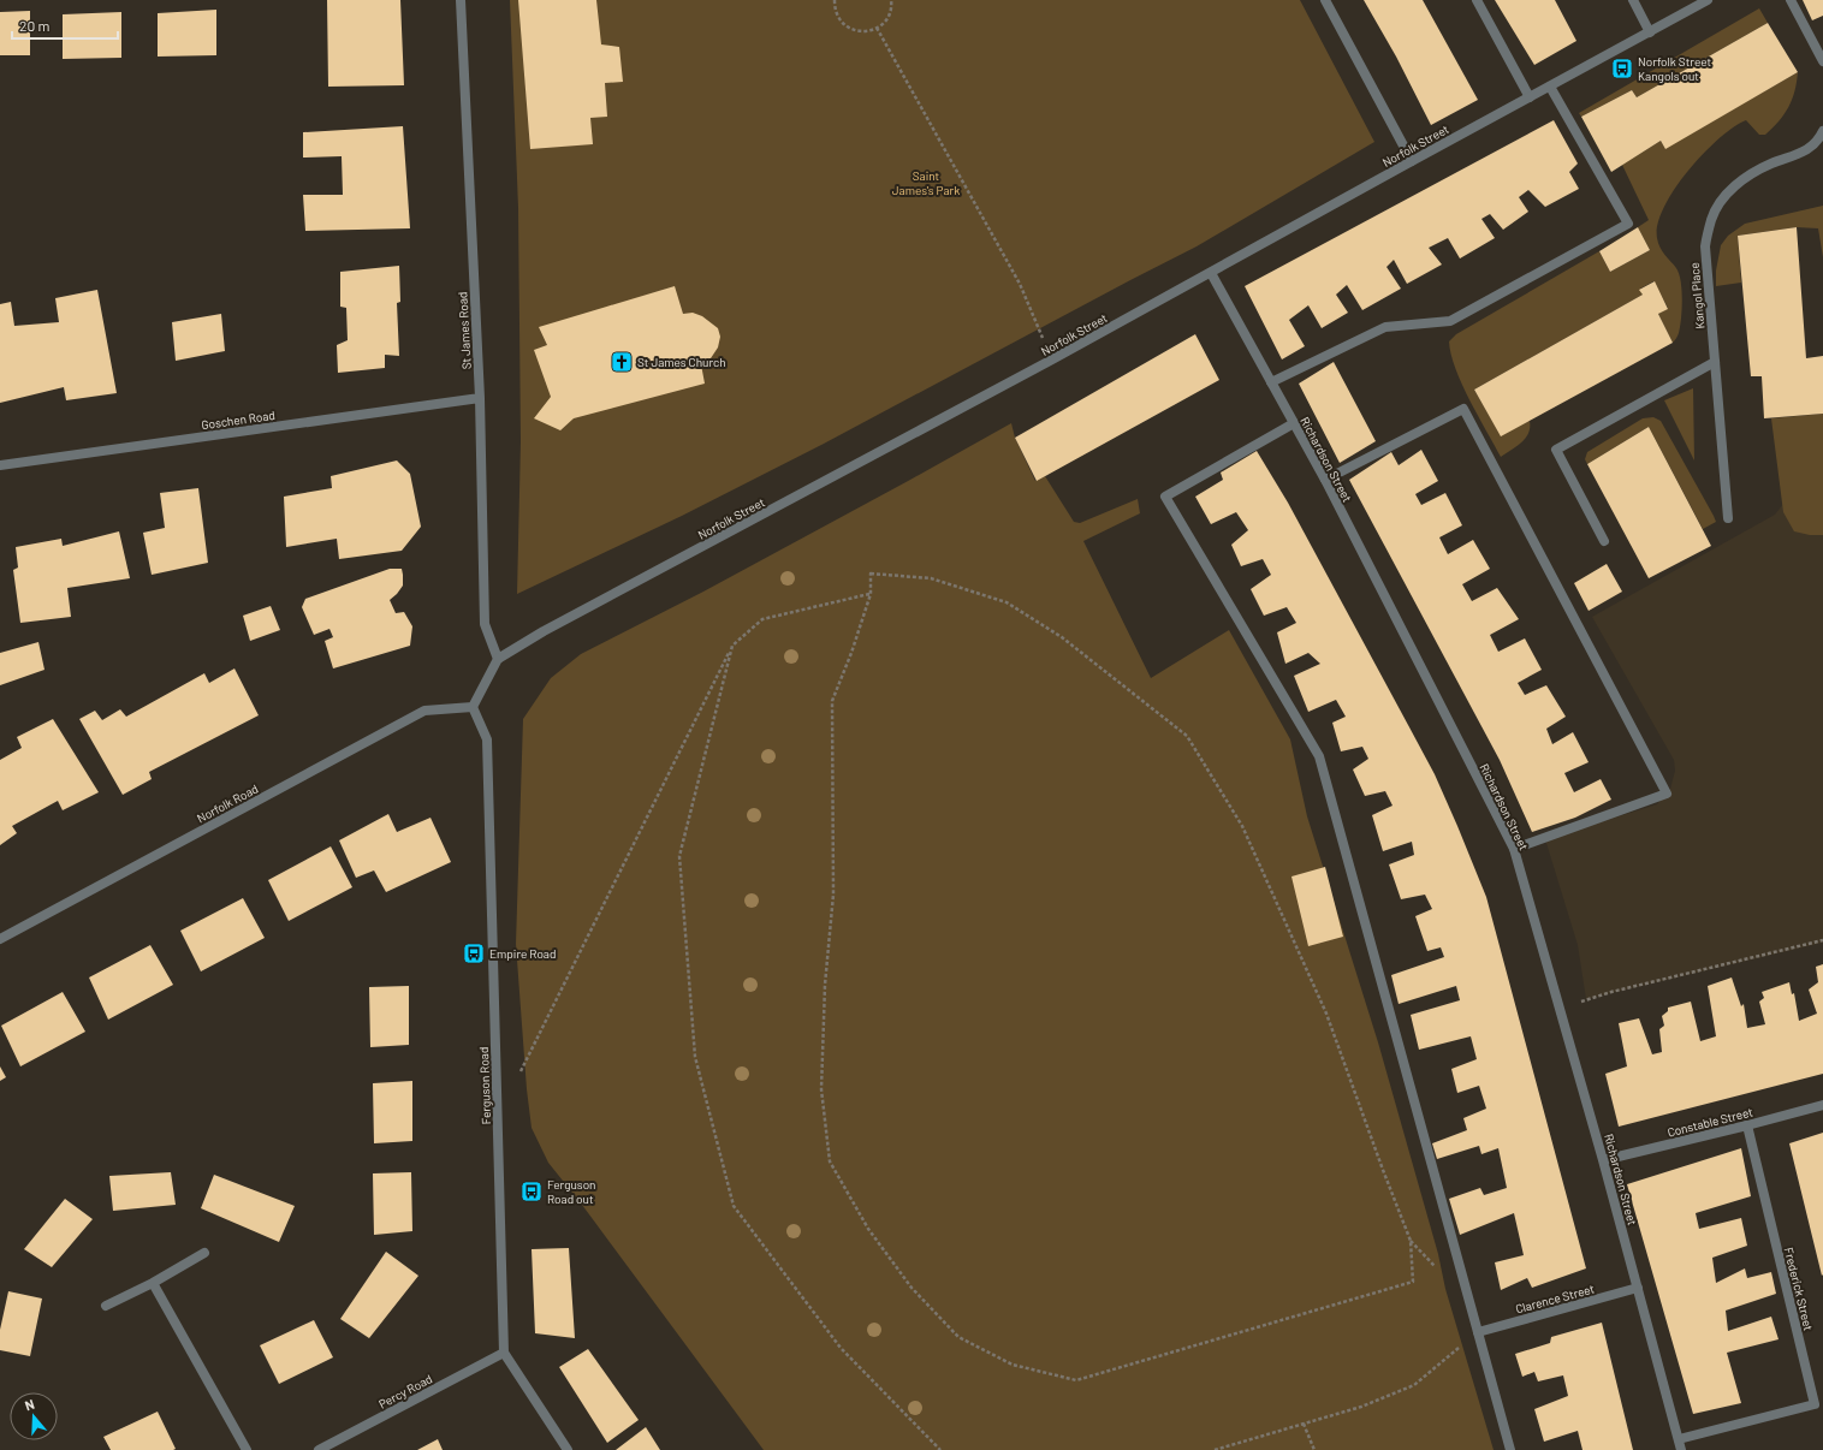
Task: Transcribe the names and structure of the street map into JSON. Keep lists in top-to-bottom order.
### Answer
{
  "streets": {
    "street": [
      "Norfolk Street",
      "Kangol Place",
      "St James Road",
      "Goschen Road",
      "Richardson Street",
      "Norfolk Road",
      "Ferguson Road",
      "Constable Street",
      "Frederick Street",
      "Clarence Street",
      "Percy Road"
    ]
  },
  "crossings": [
    ["Norfolk Street", "St James Road"],
    ["Norfolk Street", "Richardson Street"],
    ["St James Road", "Goschen Road"],
    ["Richardson Street", "Constable Street"],
    ["Richardson Street", "Frederick Street"],
    ["Richardson Street", "Clarence Street"],
    ["Norfolk Road", "Ferguson Road"],
    ["Ferguson Road", "Percy Road"],
    ["Constable Street", "Frederick Street"]
  ],
  "parks": ["Saint James's Park"],
  "places": {
    "bus stop": ["Norfolk Street Kangols out", "Empire Road", "Ferguson Road out"],
    "church": ["St James Church"]
  },
  "scale_bar": "20 m",
  "north": "top"
}
